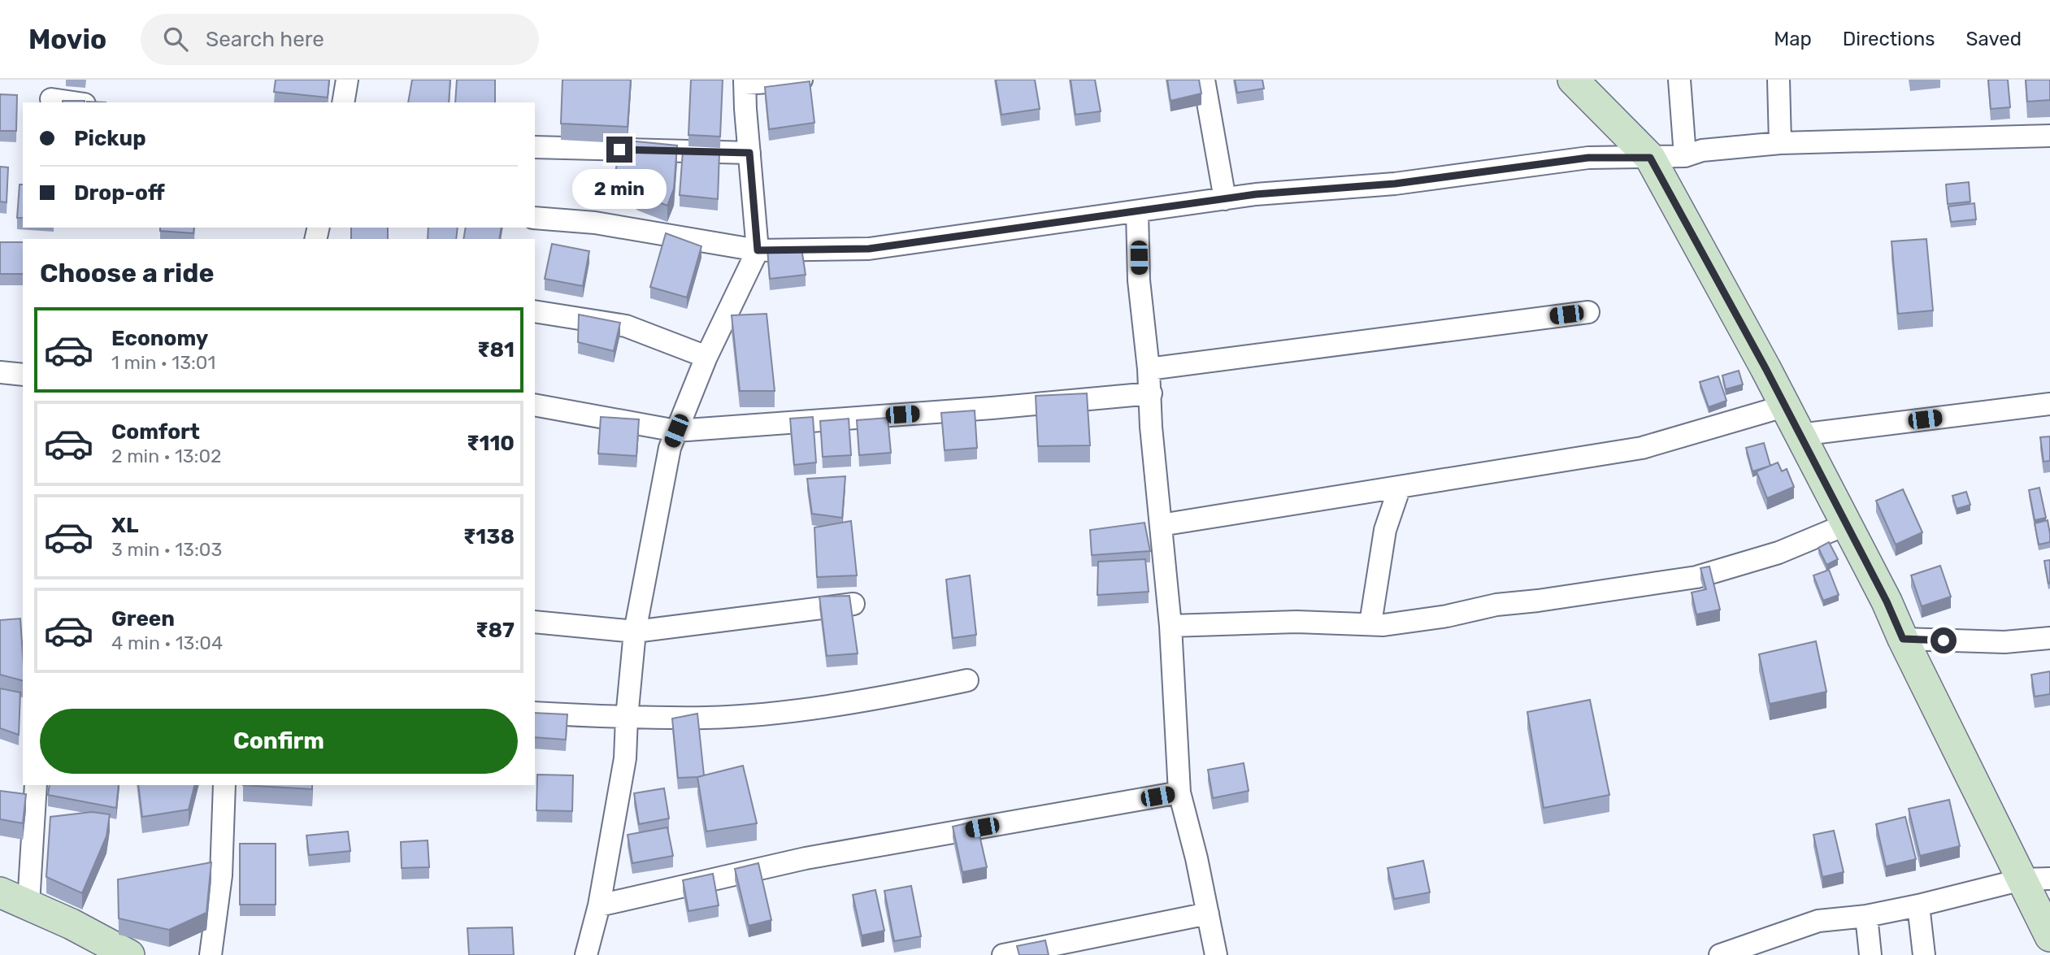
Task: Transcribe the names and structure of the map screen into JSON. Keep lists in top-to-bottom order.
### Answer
{
  "page": {
    "header": "Movio",
    "search": "Search here",
    "nav": ["Map", "Directions", "Saved"],
    "banner": ["Pickup", "Drop-off"],
    "bubble": "2 min",
    "heading": "Choose a ride",
    "list": [
      {
        "name": "Economy",
        "note": "1 min · 13:01",
        "value": "₹81"
      },
      {
        "name": "Comfort",
        "note": "2 min · 13:02",
        "value": "₹110"
      },
      {
        "name": "XL",
        "note": "3 min · 13:03",
        "value": "₹138"
      },
      {
        "name": "Green",
        "note": "4 min · 13:04",
        "value": "₹87"
      }
    ],
    "buttons": "Confirm"
  }
}
